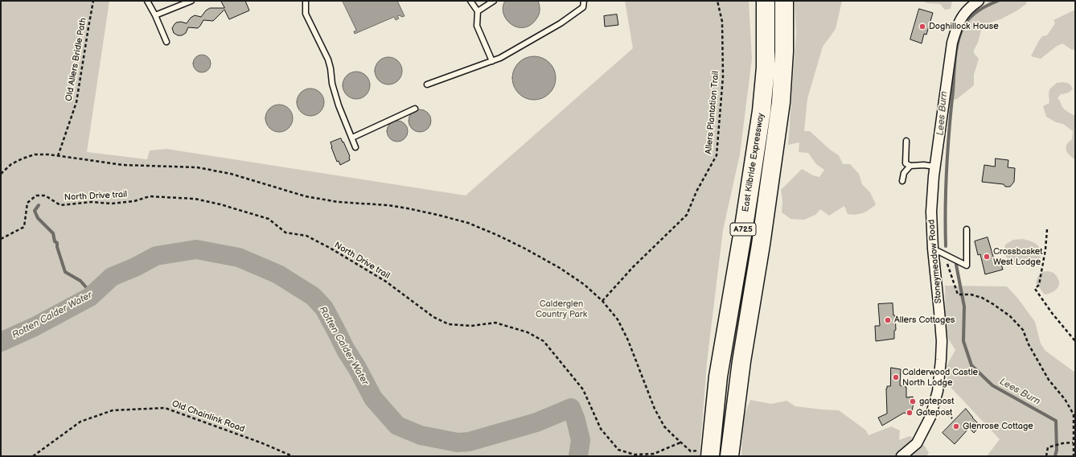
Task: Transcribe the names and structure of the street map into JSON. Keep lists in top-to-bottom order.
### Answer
{
  "streets": {
    "highway": ["East Kilbride Expressway", "A725"],
    "street": ["Stoneymeadow Road"],
    "path": [
      "Old Allers Bridle Path",
      "Allers Plantation Trail",
      "North Drive trail",
      "Old Chainlink Road"
    ]
  },
  "water": ["Lees Burn", "Rotten Calder Water"],
  "parks": ["Calderglen Country Park"],
  "places": [
    "Doghillock House",
    "Crossbasket West Lodge",
    "Allers Cottages",
    "Calderwood Castle North Lodge",
    "gatepost",
    "Gatepost",
    "Glenrose Cottage"
  ]
}
